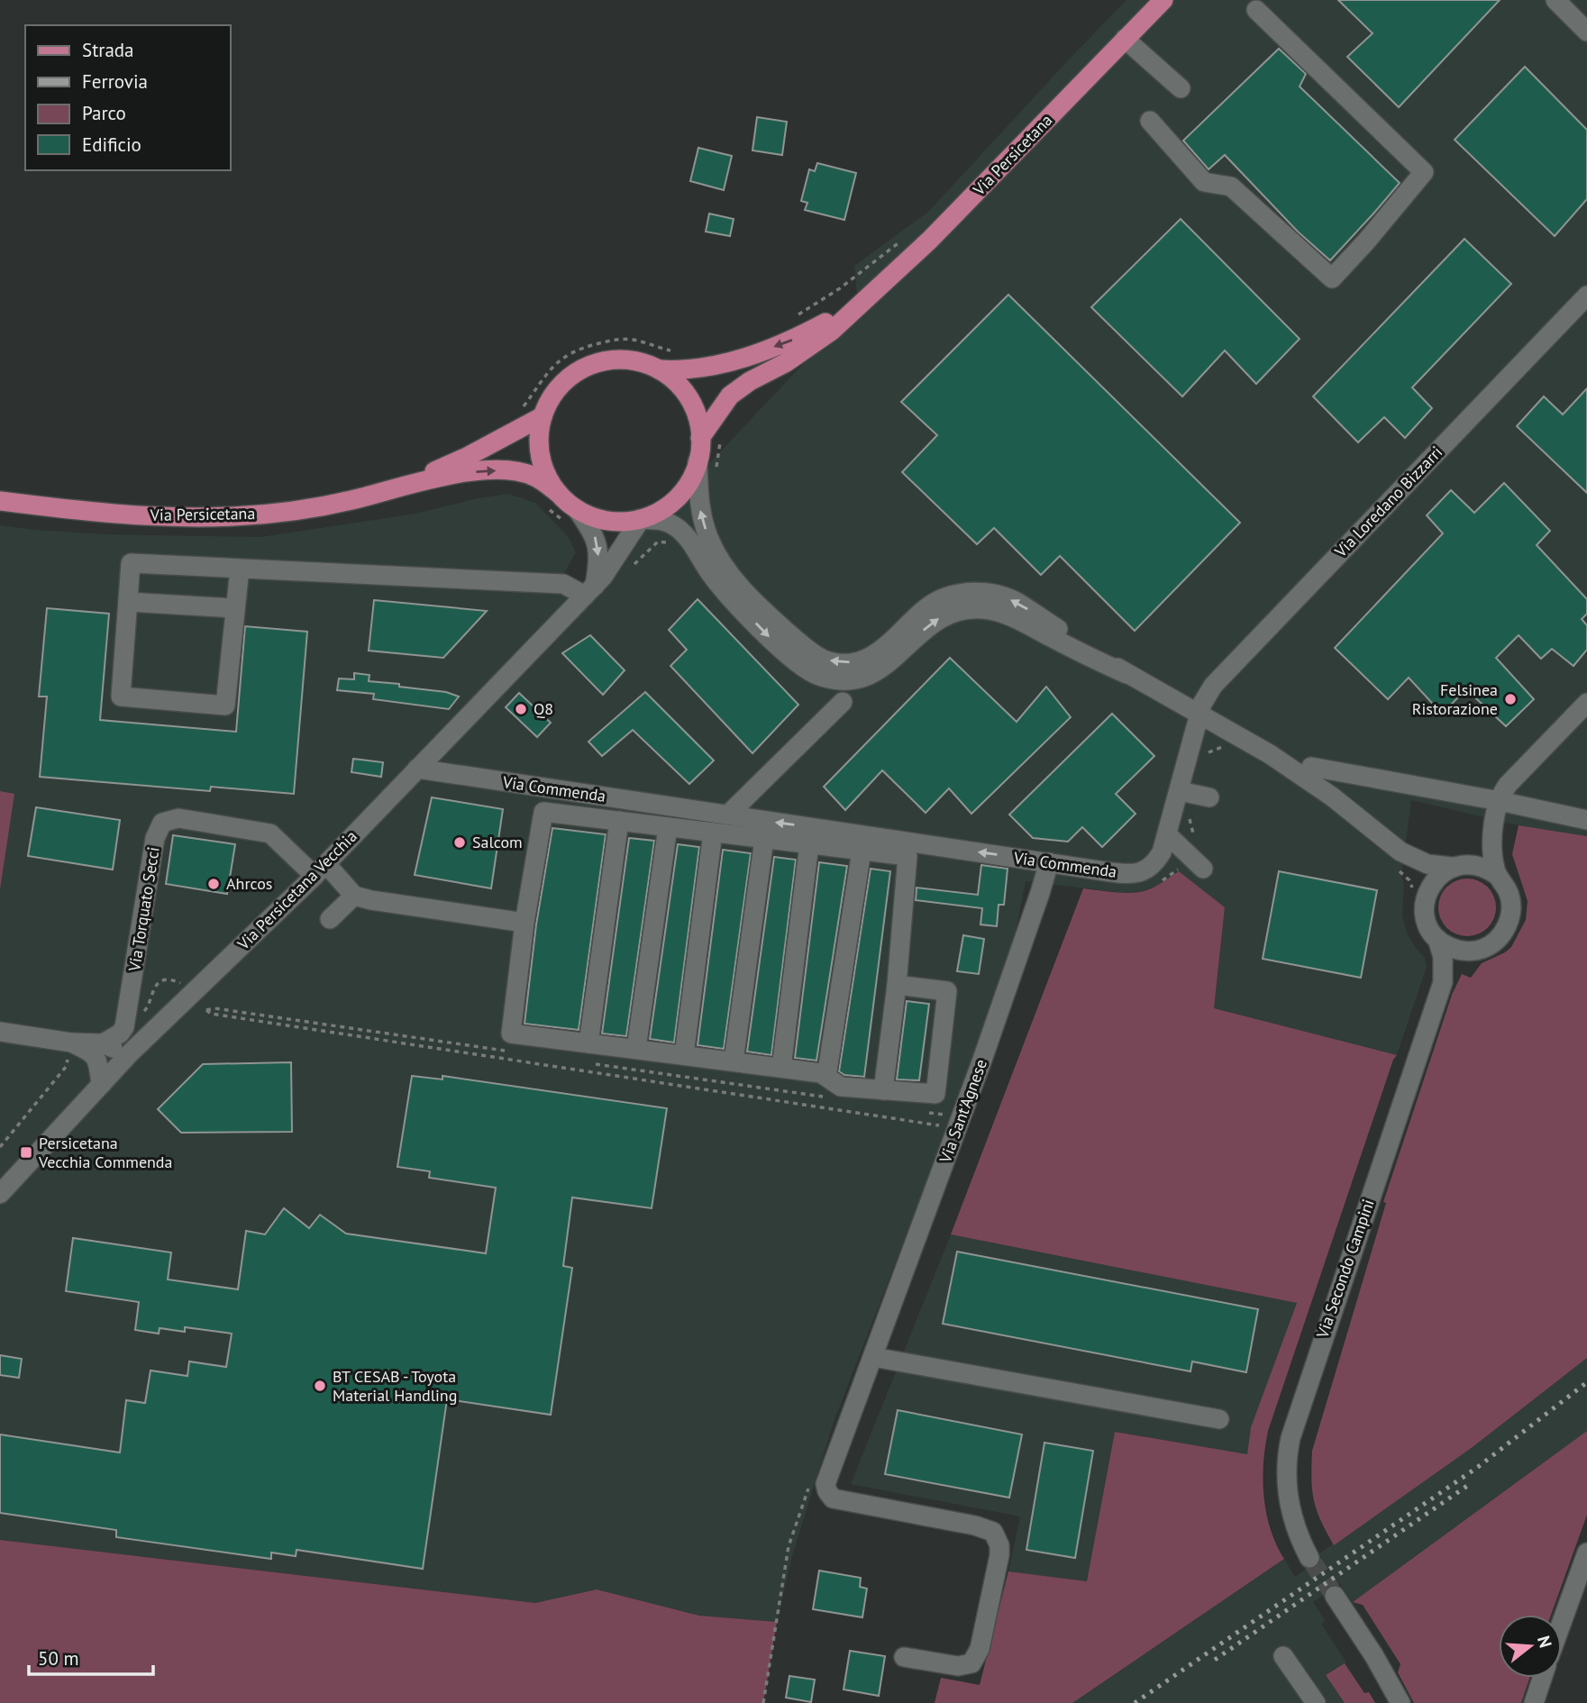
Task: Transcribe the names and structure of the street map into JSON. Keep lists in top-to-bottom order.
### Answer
{
  "streets": {
    "main road": ["Via Persicetana"],
    "street": [
      "Via Loredano Bizzarri",
      "Via Commenda",
      "Via Persicetana Vecchia",
      "Via Torquato Secci",
      "Via Sant'Agnese",
      "Via Secondo Campini"
    ]
  },
  "crossings": [
    ["Via Loredano Bizzarri", "Via Commenda"],
    ["Via Commenda", "Via Persicetana Vecchia"],
    ["Via Commenda", "Via Sant'Agnese"],
    ["Via Persicetana Vecchia", "Via Torquato Secci"]
  ],
  "places": {
    "other": [
      "Felsinea Ristorazione",
      "Q8",
      "Salcom",
      "Ahrcos",
      "BT CESAB - Toyota Material Handling"
    ],
    "transit": ["Persicetana Vecchia Commenda"]
  },
  "legend": [
    "Strada",
    "Ferrovia",
    "Parco",
    "Edificio"
  ],
  "scale_bar": "50 m",
  "north": "right"
}
